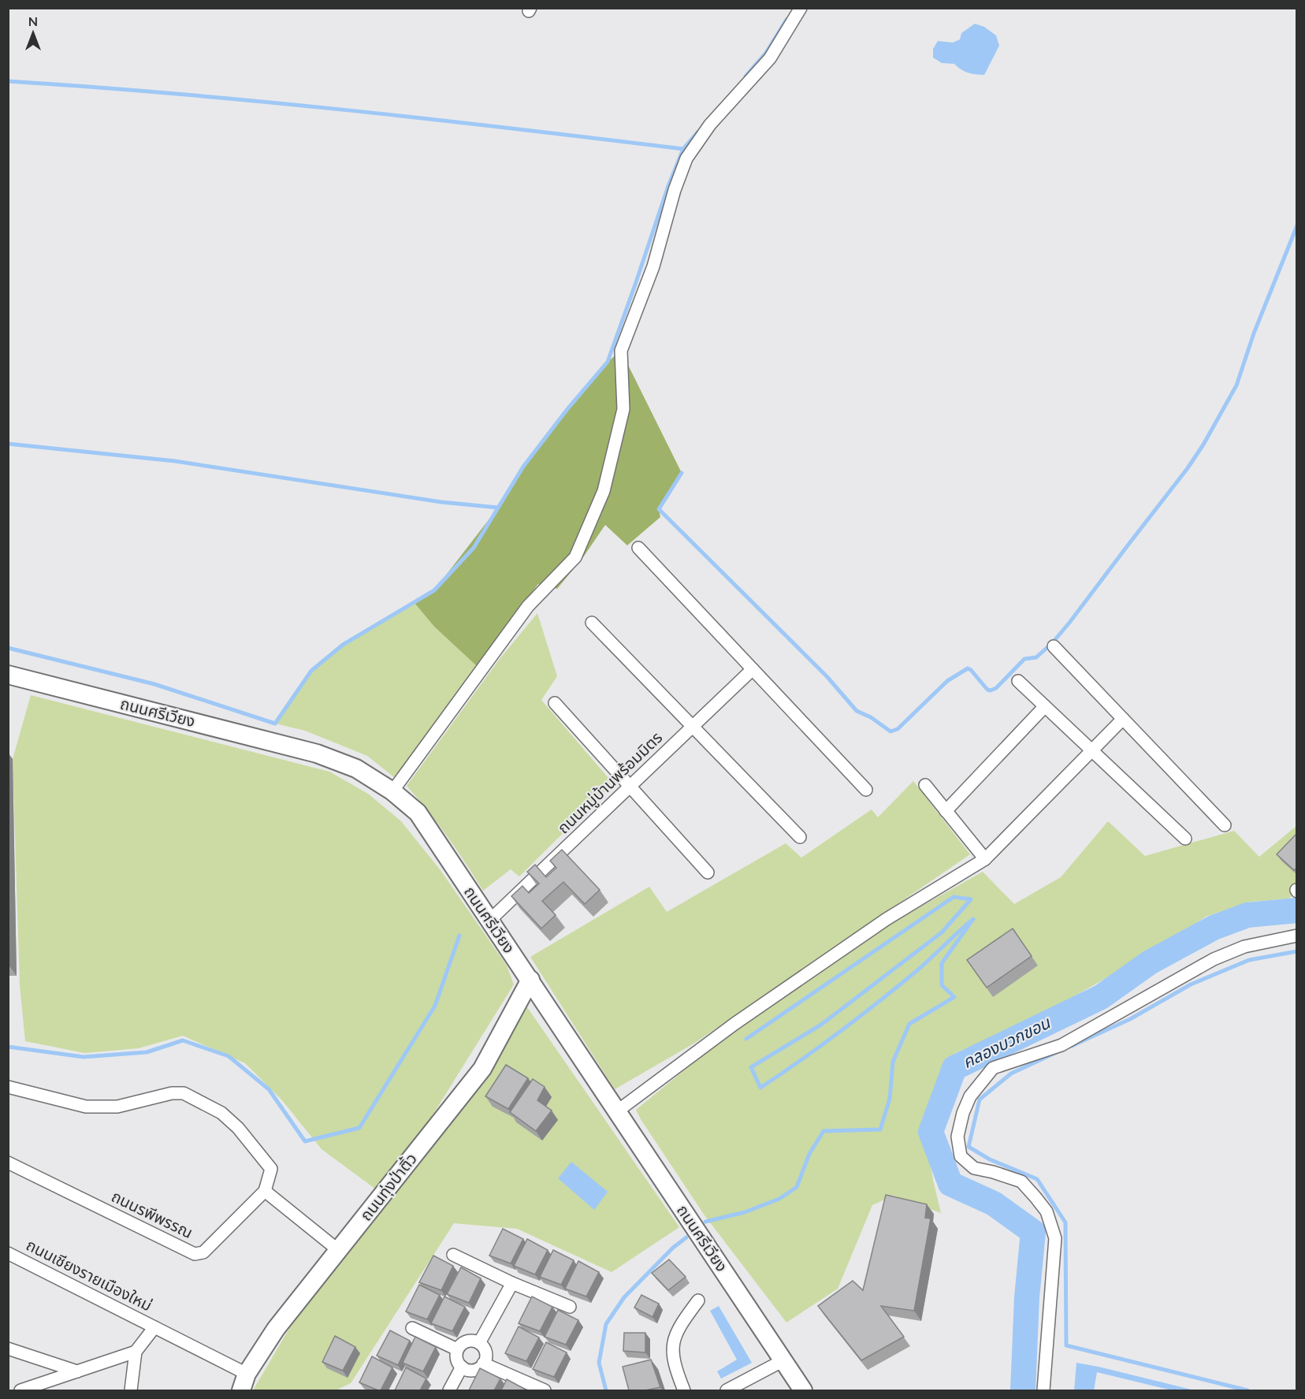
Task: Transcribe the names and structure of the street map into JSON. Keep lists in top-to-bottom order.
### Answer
{
  "streets": {
    "main road": ["ถนนศรีเวียง", "ถนนทุ่งป่าติ้ว"],
    "street": ["ถนนหมู่บ้านพร้อมมิตร", "ถนนรพีพรรณ", "ถนนเชียงรายเมืองใหม่"]
  },
  "crossings": [
    ["ถนนศรีเวียง", "ถนนหมู่บ้านพร้อมมิตร"],
    ["ถนนศรีเวียง", "ถนนทุ่งป่าติ้ว"],
    ["ถนนทุ่งป่าติ้ว", "ถนนเชียงรายเมืองใหม่"]
  ],
  "water": ["คลองบวกขอน"],
  "north": "top"
}
